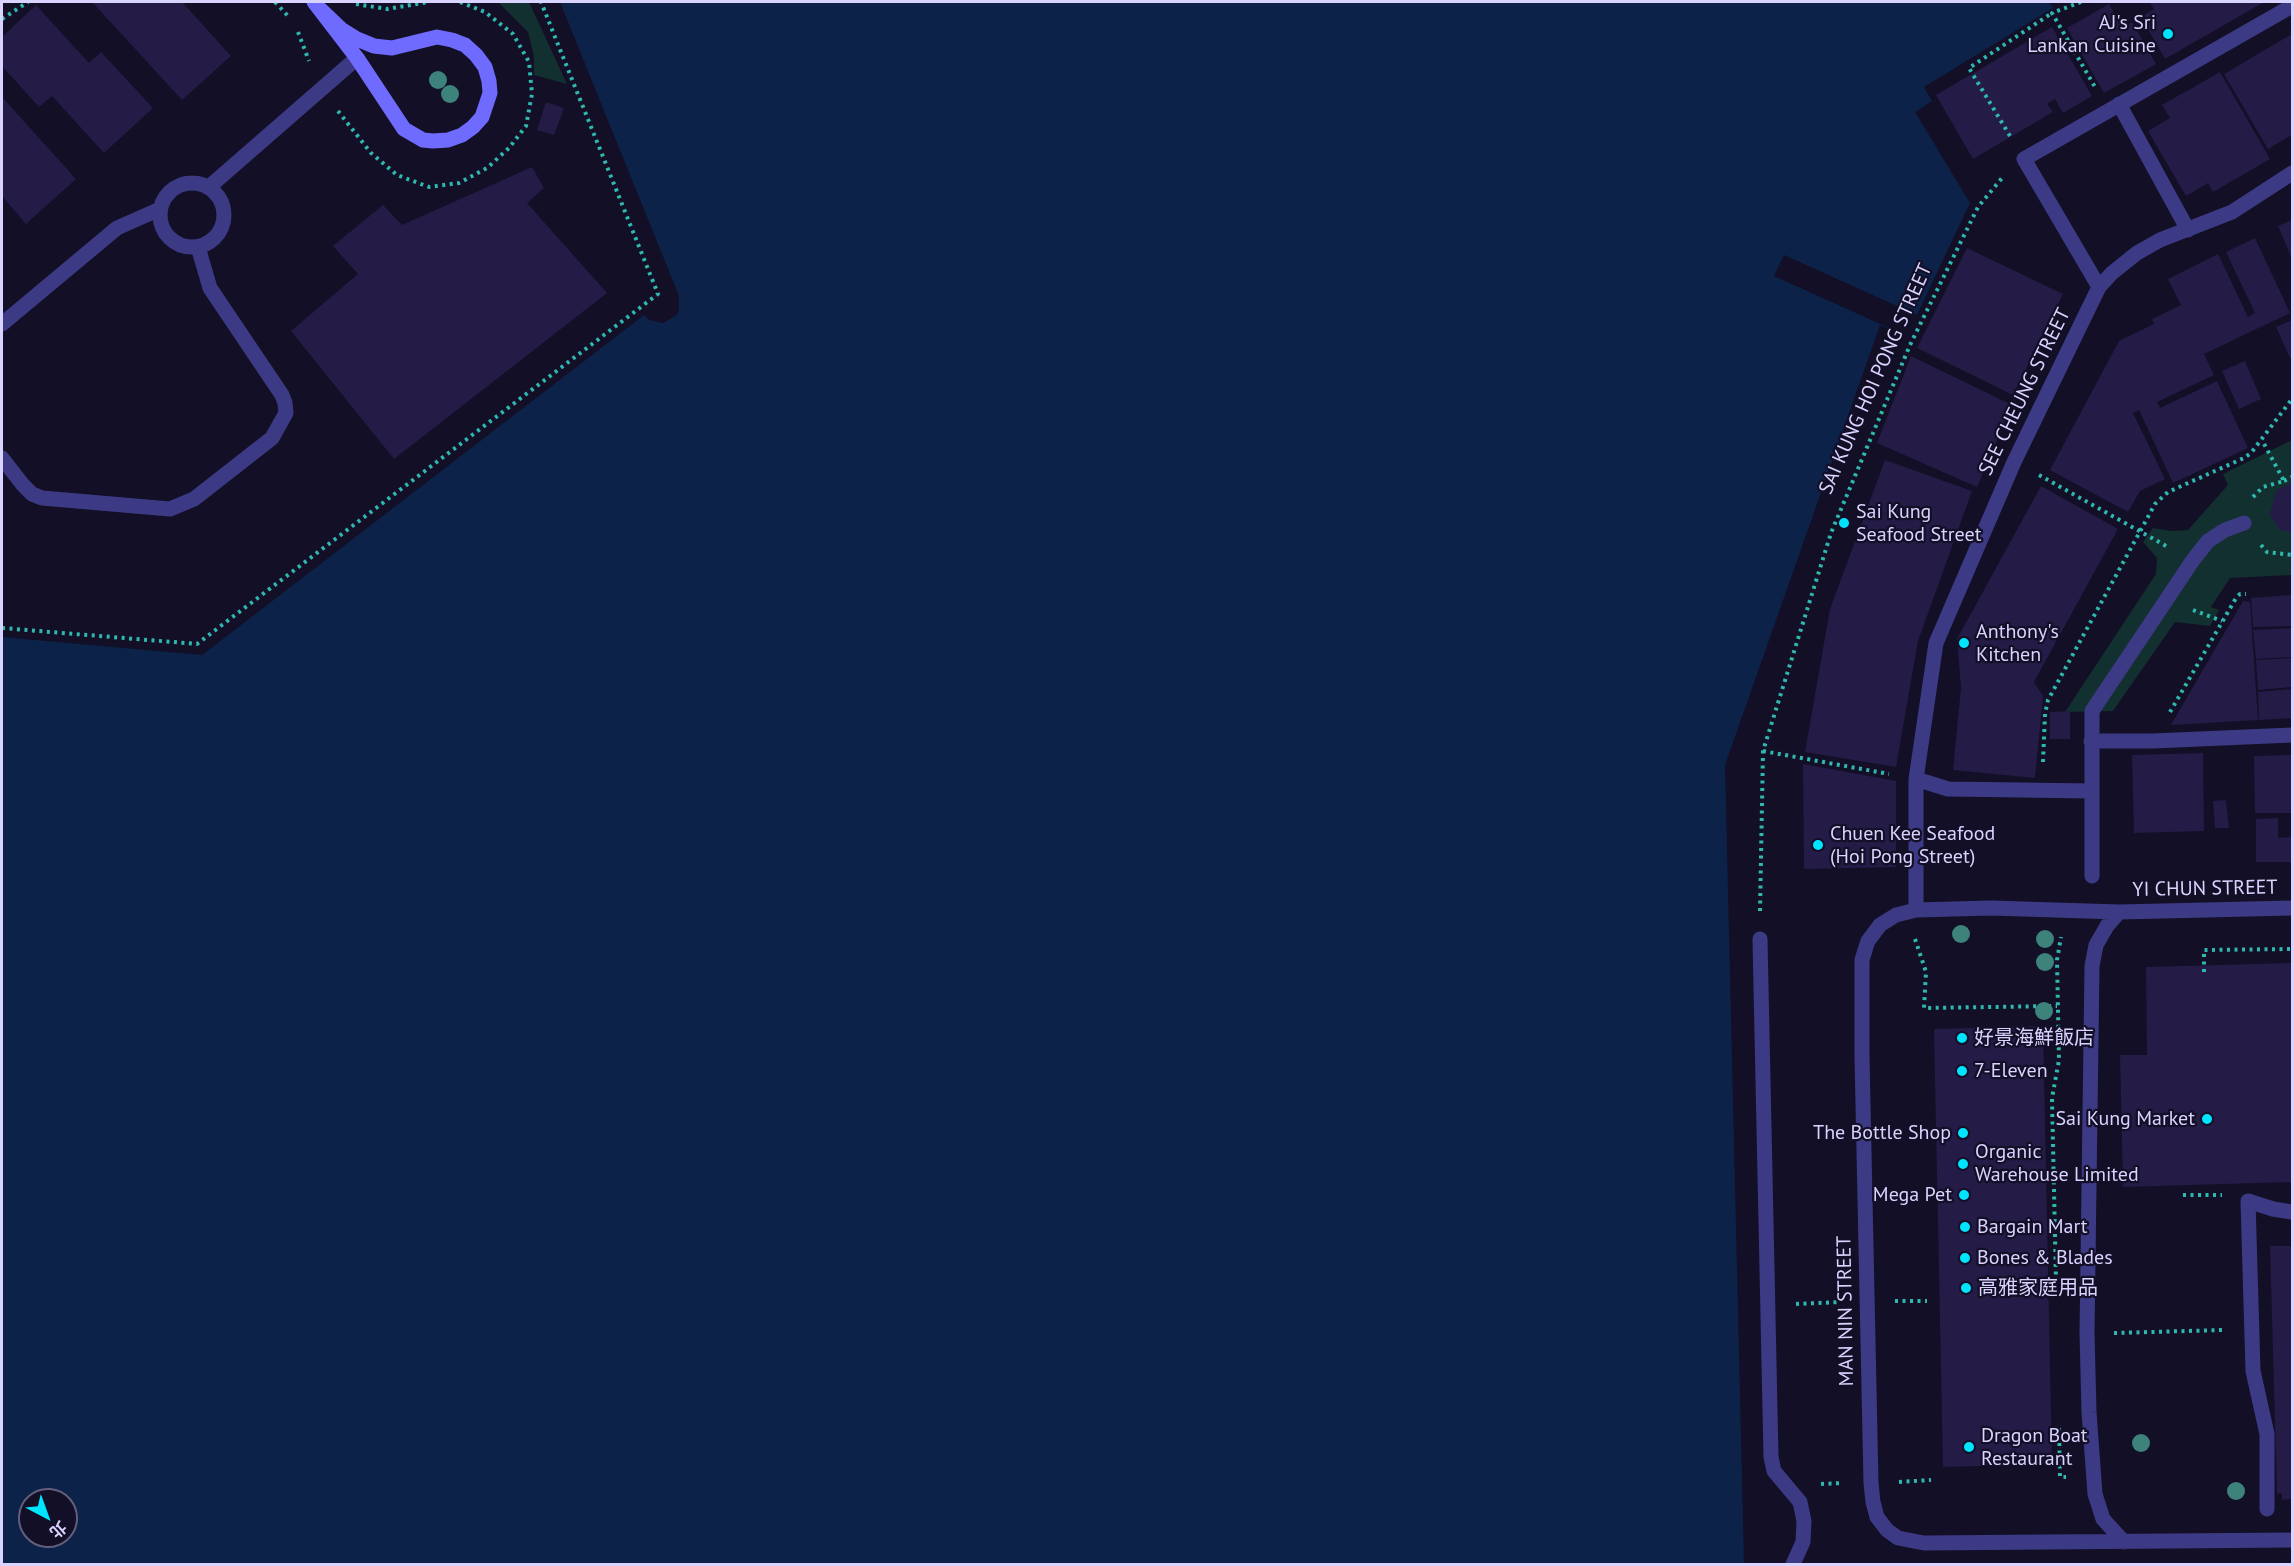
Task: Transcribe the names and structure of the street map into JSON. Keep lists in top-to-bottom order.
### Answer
{
  "streets": {
    "street": ["SEE CHEUNG STREET", "YI CHUN STREET", "MAN NIN STREET"],
    "path": ["SAI KUNG HOI PONG STREET"]
  },
  "crossings": [
    ["SEE CHEUNG STREET", "MAN NIN STREET"],
    ["YI CHUN STREET", "MAN NIN STREET"]
  ],
  "places": [
    "AJ's Sri Lankan Cuisine",
    "Sai Kung Seafood Street",
    "Anthony's Kitchen",
    "Chuen Kee Seafood (Hoi Pong Street)",
    "好景海鮮飯店",
    "7-Eleven",
    "Sai Kung Market",
    "The Bottle Shop",
    "Organic Warehouse Limited",
    "Mega Pet",
    "Bargain Mart",
    "Bones & Blades",
    "高雅家庭用品",
    "Dragon Boat Restaurant"
  ],
  "north": "bottom right"
}
